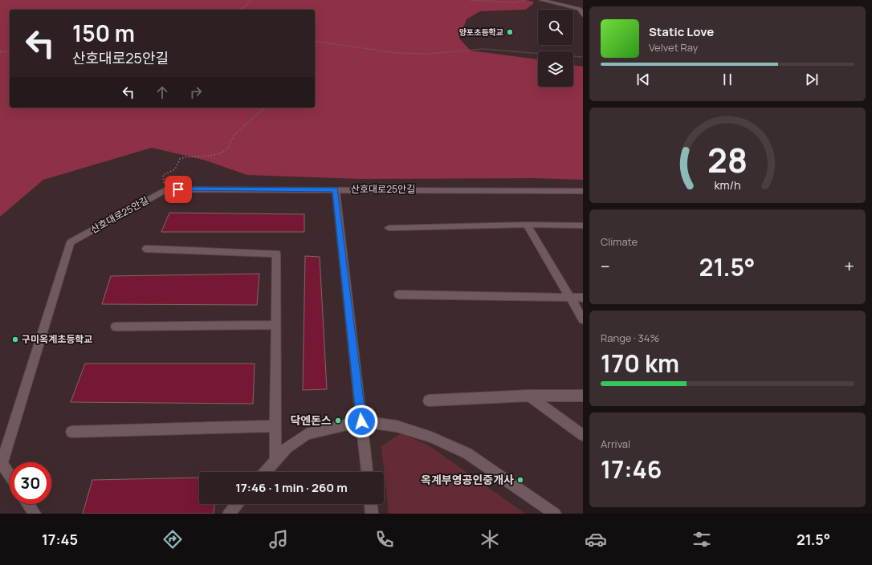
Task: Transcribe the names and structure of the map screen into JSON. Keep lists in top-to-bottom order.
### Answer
{
  "streets": {
    "street": ["산호대로25안길"]
  },
  "places": [
    "양포초등학교",
    "구미옥계초등학교",
    "닥엔돈스",
    "옥계부영공인중개사"
  ],
  "page": {
    "turn": ["150 m", "산호대로25안길"],
    "song": ["Static Love", "Velvet Ray"],
    "tile": [
      "Climate",
      ["Range · 34%", "170 km"],
      ["Arrival", "17:46"]
    ],
    "heat": ["−", "21.5°", "+"],
    "limit": "30",
    "trip": "17:46 · 1 min · 260 m",
    "tabs": ["17:45", "21.5°"],
    "gauge": ["28", "km/h"]
  }
}
